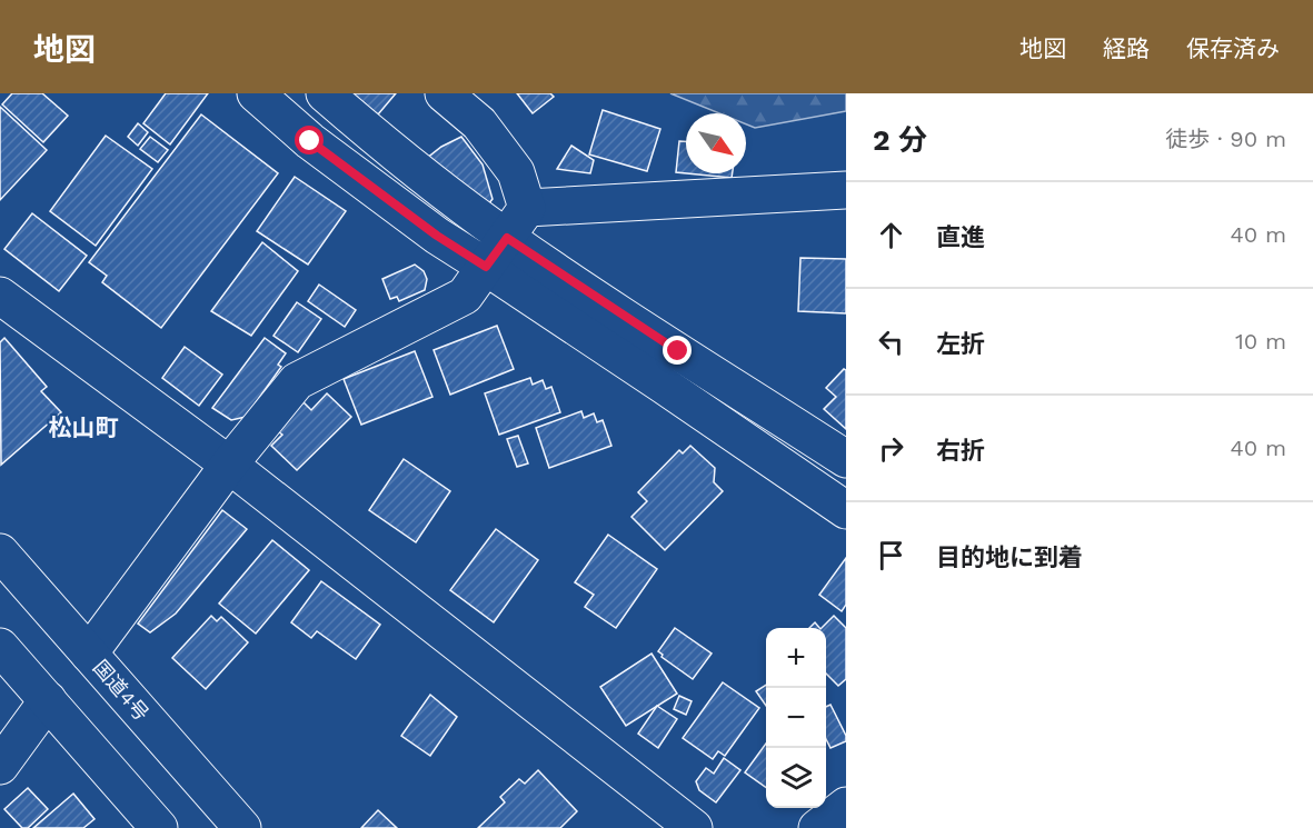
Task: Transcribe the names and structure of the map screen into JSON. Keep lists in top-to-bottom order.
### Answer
{
  "streets": {
    "main road": ["国道4号"]
  },
  "districts": ["松山町"],
  "north": "bottom right",
  "page": {
    "header": "地図",
    "nav": ["地図", "経路", "保存済み"],
    "heading": ["2 分", "徒歩 · 90 m"],
    "list": [
      ["直進", "40 m"],
      ["左折", "10 m"],
      ["右折", "40 m"],
      "目的地に到着"
    ],
    "map_buttons": ["+", "−"]
  }
}
